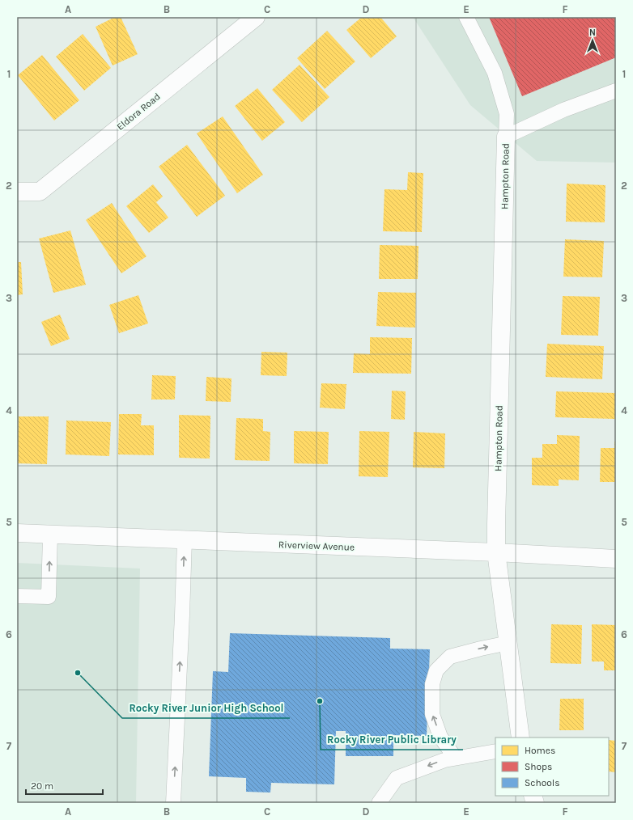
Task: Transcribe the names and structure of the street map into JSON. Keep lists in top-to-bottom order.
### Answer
{
  "streets": {
    "street": ["Eldora Road", "Hampton Road", "Riverview Avenue"]
  },
  "crossings": [
    ["Hampton Road", "Riverview Avenue"]
  ],
  "places": ["Rocky River Junior High School", "Rocky River Public Library"],
  "legend": ["Homes", "Shops", "Schools"],
  "scale_bar": "20 m",
  "north": "top",
  "grid": {
    "columns": [
      "A",
      "B",
      "C",
      "D",
      "E",
      "F"
    ],
    "rows": [
      "1",
      "2",
      "3",
      "4",
      "5",
      "6",
      "7"
    ]
  }
}
